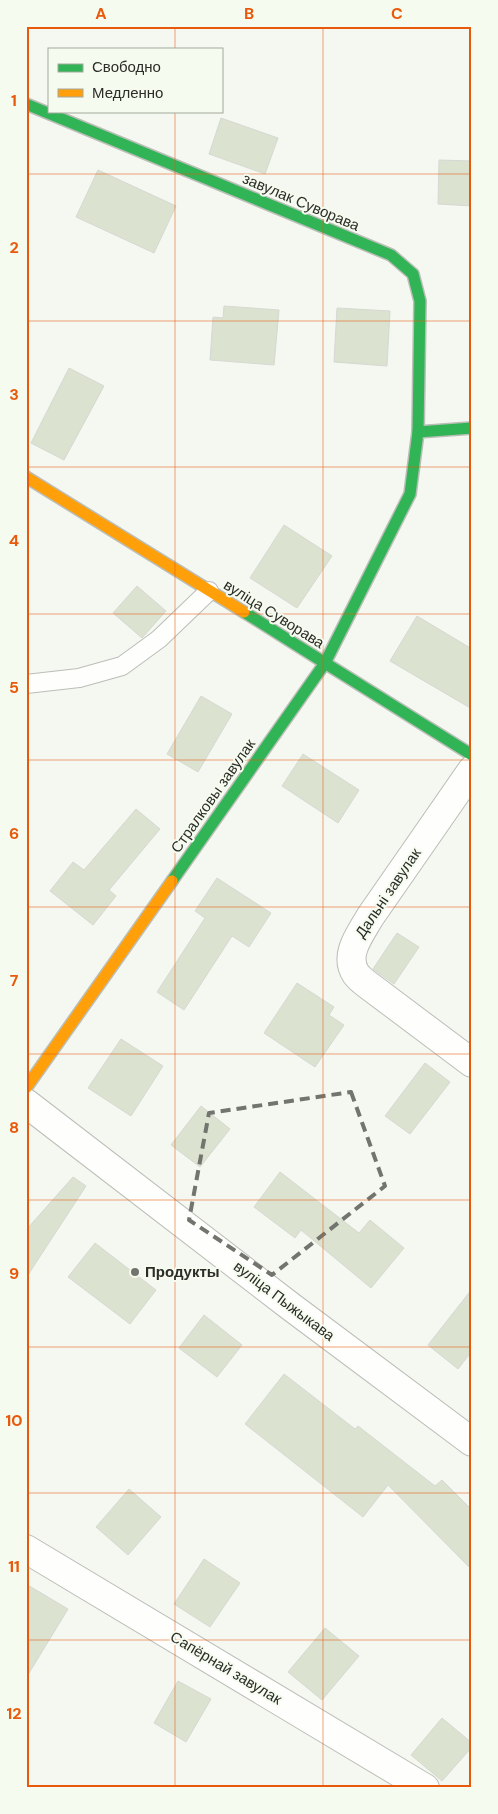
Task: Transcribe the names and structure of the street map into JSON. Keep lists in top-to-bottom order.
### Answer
{
  "streets": {
    "street": [
      "завулак Суворава",
      "вуліца Суворава",
      "Стралковы завулак",
      "Дальні завулак",
      "вуліца Пыжыкава",
      "Сапёрнай завулак"
    ]
  },
  "crossings": [
    ["завулак Суворава", "вуліца Суворава"],
    ["вуліца Суворава", "Стралковы завулак"]
  ],
  "places": ["Продукты"],
  "legend": ["Свободно", "Медленно"],
  "grid": {
    "columns": ["A", "B", "C"],
    "rows": [
      "1",
      "2",
      "3",
      "4",
      "5",
      "6",
      "7",
      "8",
      "9",
      "10",
      "11",
      "12"
    ]
  }
}
